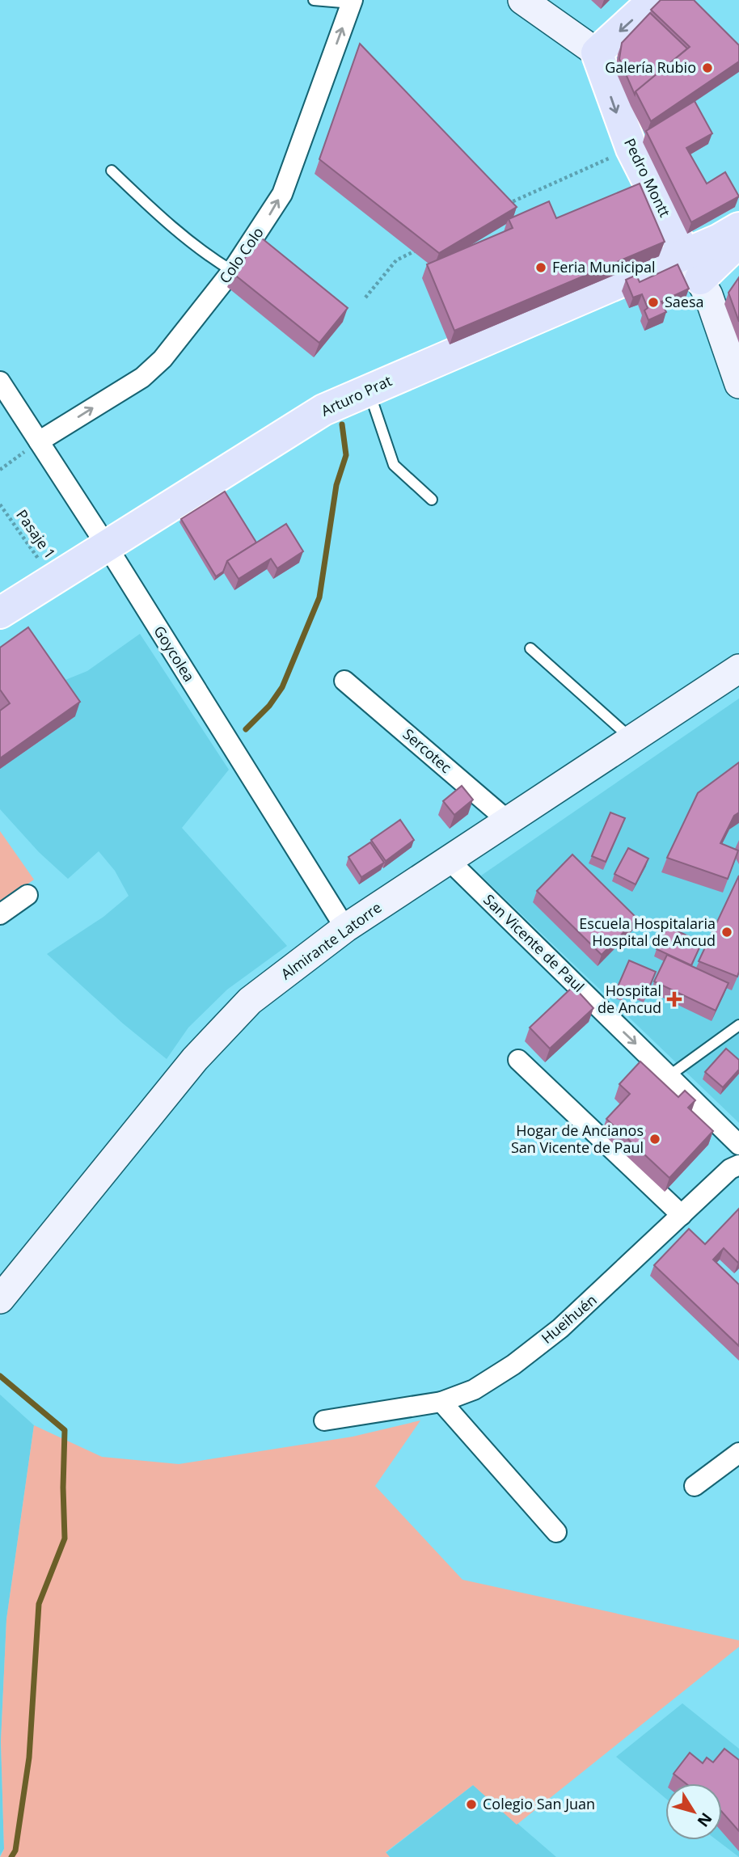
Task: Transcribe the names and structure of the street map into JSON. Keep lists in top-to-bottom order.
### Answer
{
  "streets": {
    "main road": ["Pedro Montt", "Arturo Prat", "Almirante Latorre"],
    "street": [
      "Colo Colo",
      "Goycolea",
      "Sercotec",
      "San Vicente de Paul",
      "Hueihuén"
    ],
    "path": ["Pasaje 1"]
  },
  "crossings": [
    ["Pedro Montt", "Arturo Prat"],
    ["Colo Colo", "Goycolea"],
    ["Arturo Prat", "Pasaje 1"],
    ["Arturo Prat", "Goycolea"],
    ["Goycolea", "Almirante Latorre"],
    ["Sercotec", "Almirante Latorre"],
    ["Almirante Latorre", "San Vicente de Paul"]
  ],
  "one_way": ["Colo Colo"],
  "places": {
    "other": [
      "Galería Rubio",
      "Feria Municipal",
      "Saesa",
      "Escuela Hospitalaria Hospital de Ancud",
      "Hogar de Ancianos San Vicente de Paul",
      "Colegio San Juan"
    ],
    "health": ["Hospital de Ancud"]
  },
  "north": "bottom right"
}
